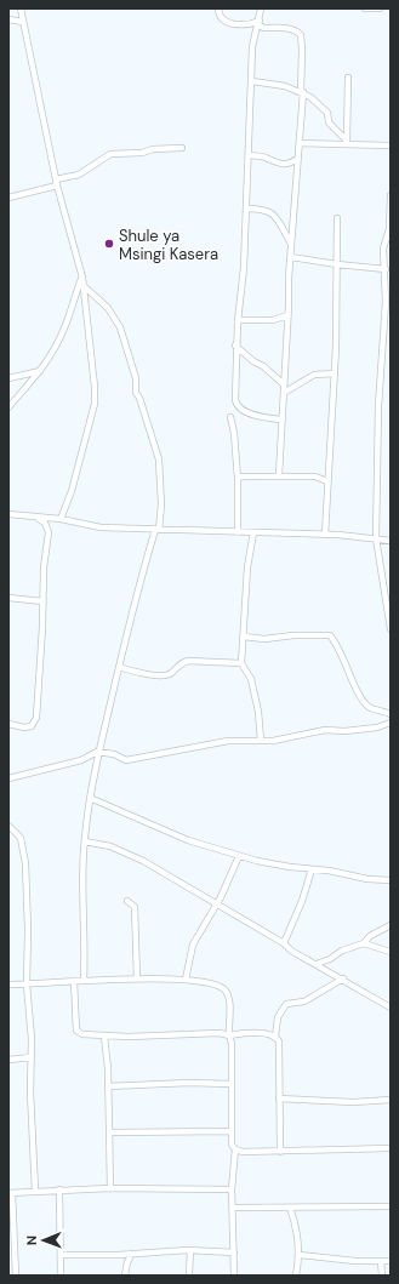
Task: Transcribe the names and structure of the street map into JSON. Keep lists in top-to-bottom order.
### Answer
{
  "places": ["Shule ya Msingi Kasera"],
  "north": "left"
}
